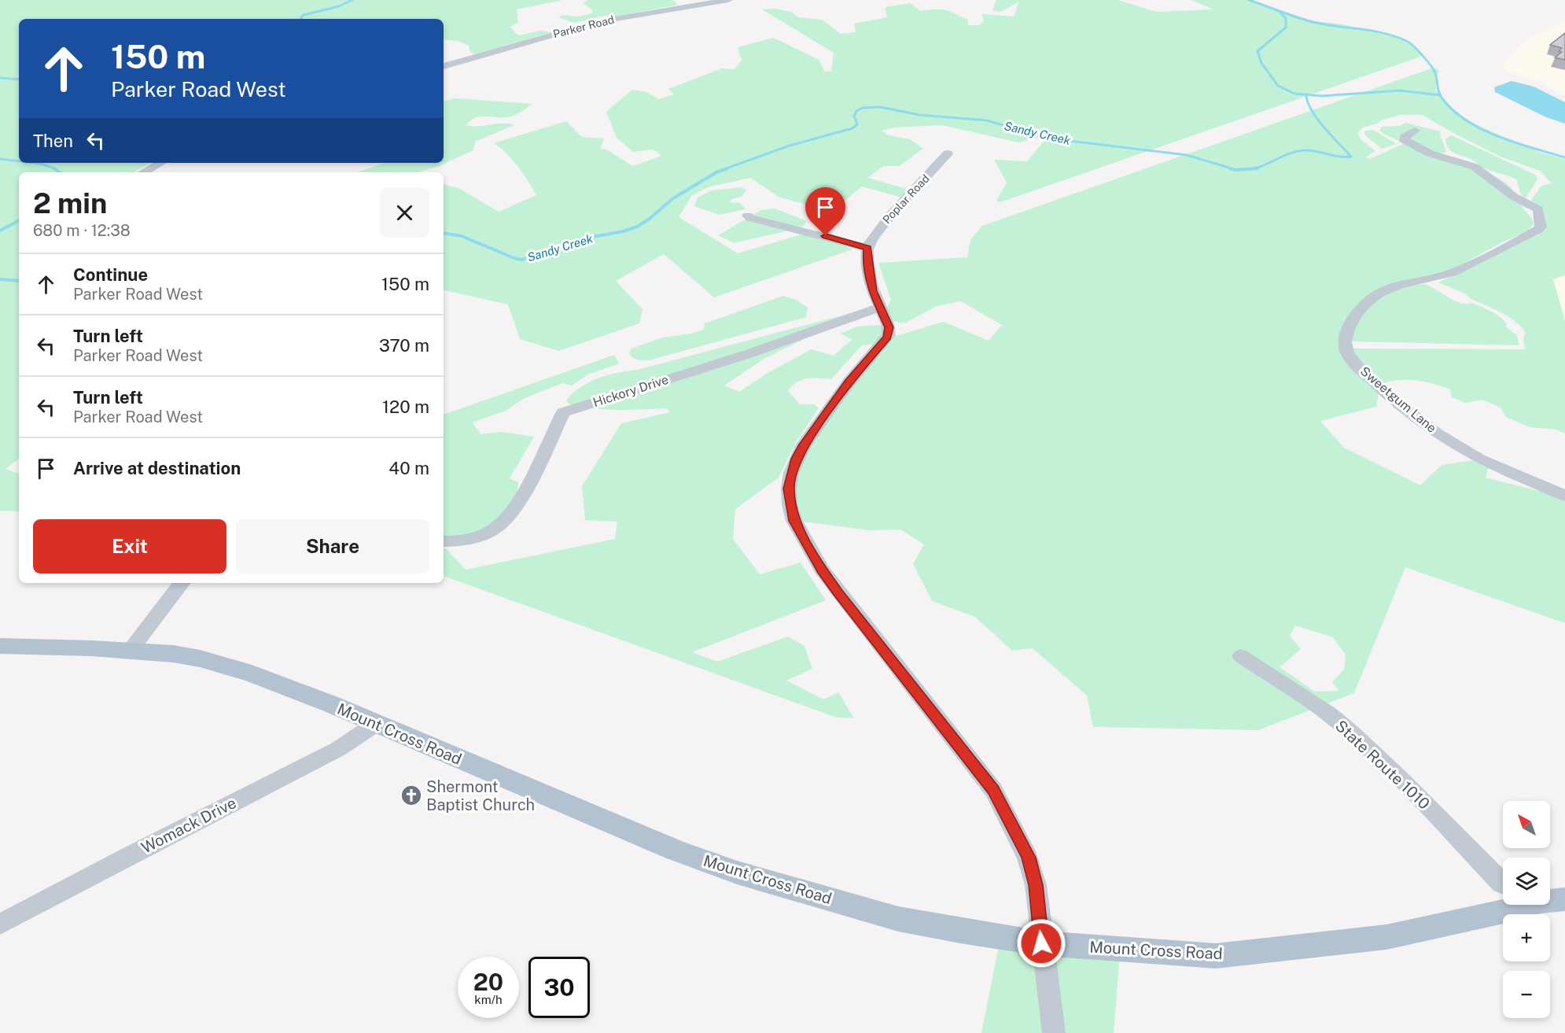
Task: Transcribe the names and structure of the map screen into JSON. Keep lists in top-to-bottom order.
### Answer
{
  "streets": {
    "main road": ["Mount Cross Road"],
    "street": [
      "Parker Road",
      "Poplar Road",
      "Hickory Drive",
      "Sweetgum Lane",
      "State Route 1010",
      "Womack Drive"
    ]
  },
  "crossings": [
    ["Mount Cross Road", "Womack Drive"]
  ],
  "water": ["Sandy Creek"],
  "places": {
    "church": ["Shermont Baptist Church"]
  },
  "north": "top left",
  "page": {
    "turn": ["150 m", "Parker Road West"],
    "then": "Then",
    "heading": ["2 min", "680 m · 12:38"],
    "list": [
      {
        "name": "Continue",
        "note": "Parker Road West",
        "value": "150 m"
      },
      {
        "name": "Turn left",
        "note": "Parker Road West",
        "value": "370 m"
      },
      {
        "name": "Turn left",
        "note": "Parker Road West",
        "value": "120 m"
      },
      {
        "name": "Arrive at destination",
        "value": "40 m"
      }
    ],
    "buttons": ["Exit", "Share"],
    "map_buttons": ["+", "−"],
    "speed": "20 km/h",
    "limit": "30"
  }
}
